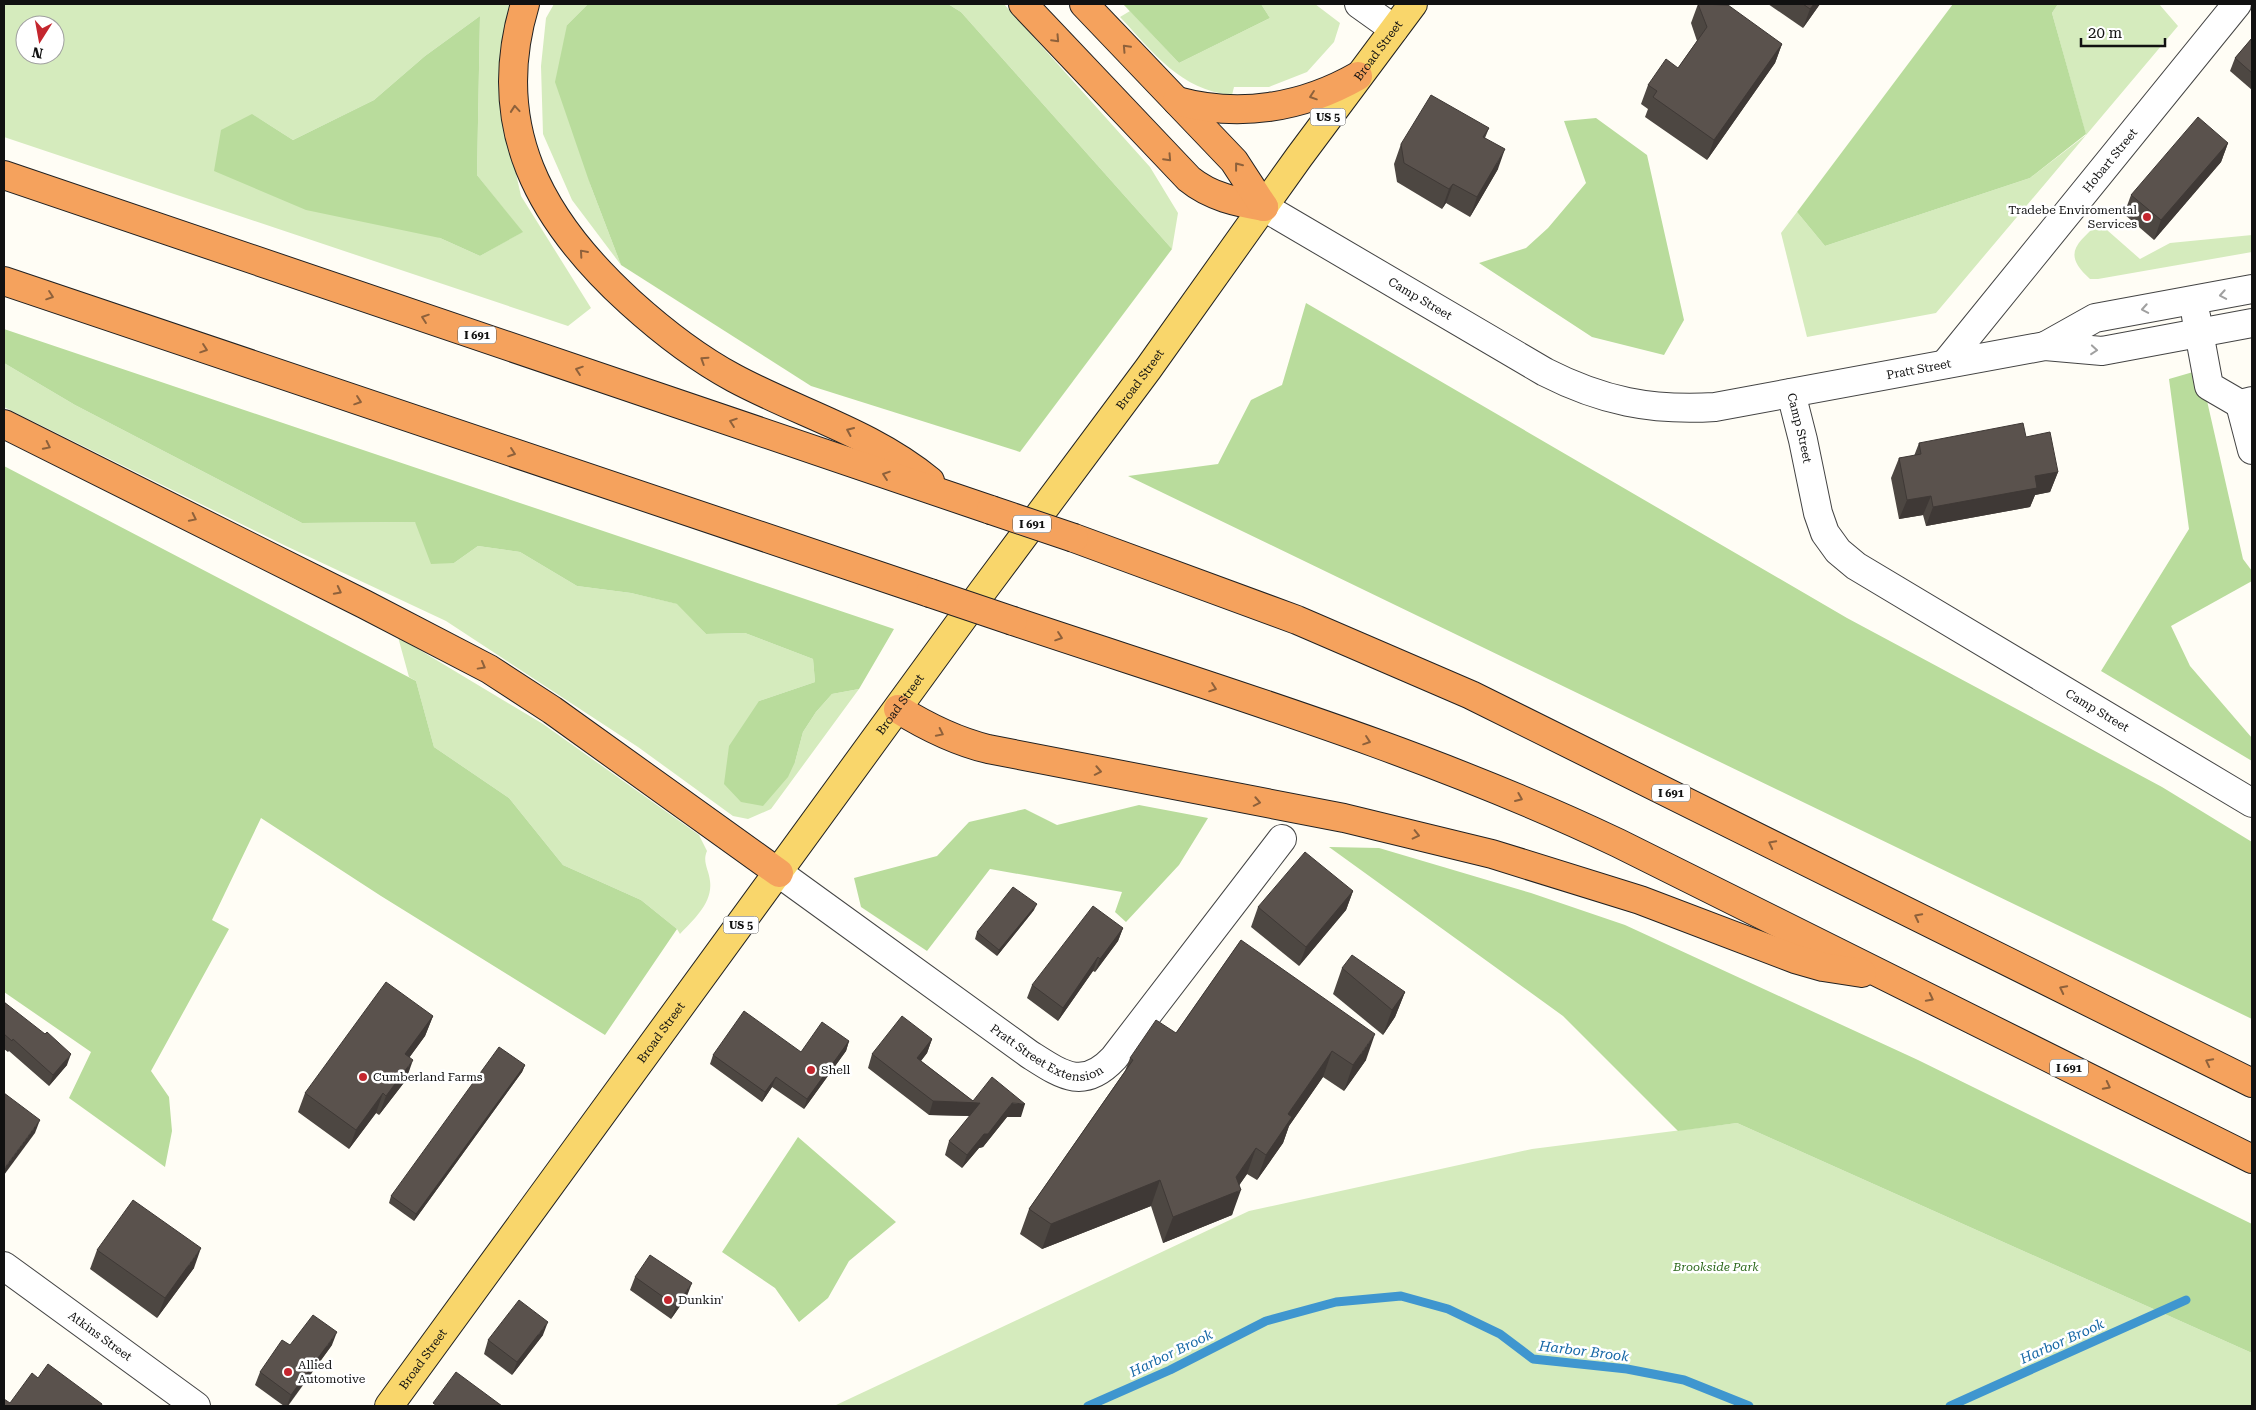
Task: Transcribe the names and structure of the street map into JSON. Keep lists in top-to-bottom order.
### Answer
{
  "streets": {
    "highway": ["I 691"],
    "main road": ["Broad Street", "US 5"],
    "street": [
      "Hobart Street",
      "Camp Street",
      "Pratt Street",
      "Pratt Street Extension",
      "Atkins Street"
    ]
  },
  "crossings": [
    ["Broad Street", "Camp Street"],
    ["Broad Street", "Pratt Street Extension"],
    ["Hobart Street", "Pratt Street"],
    ["Camp Street", "Pratt Street"]
  ],
  "water": ["Harbor Brook"],
  "parks": ["Brookside Park"],
  "places": [
    "Tradebe Enviromental Services",
    "Shell",
    "Cumberland Farms",
    "Dunkin'",
    "Allied Automotive"
  ],
  "scale_bar": "20 m",
  "north": "bottom"
}
